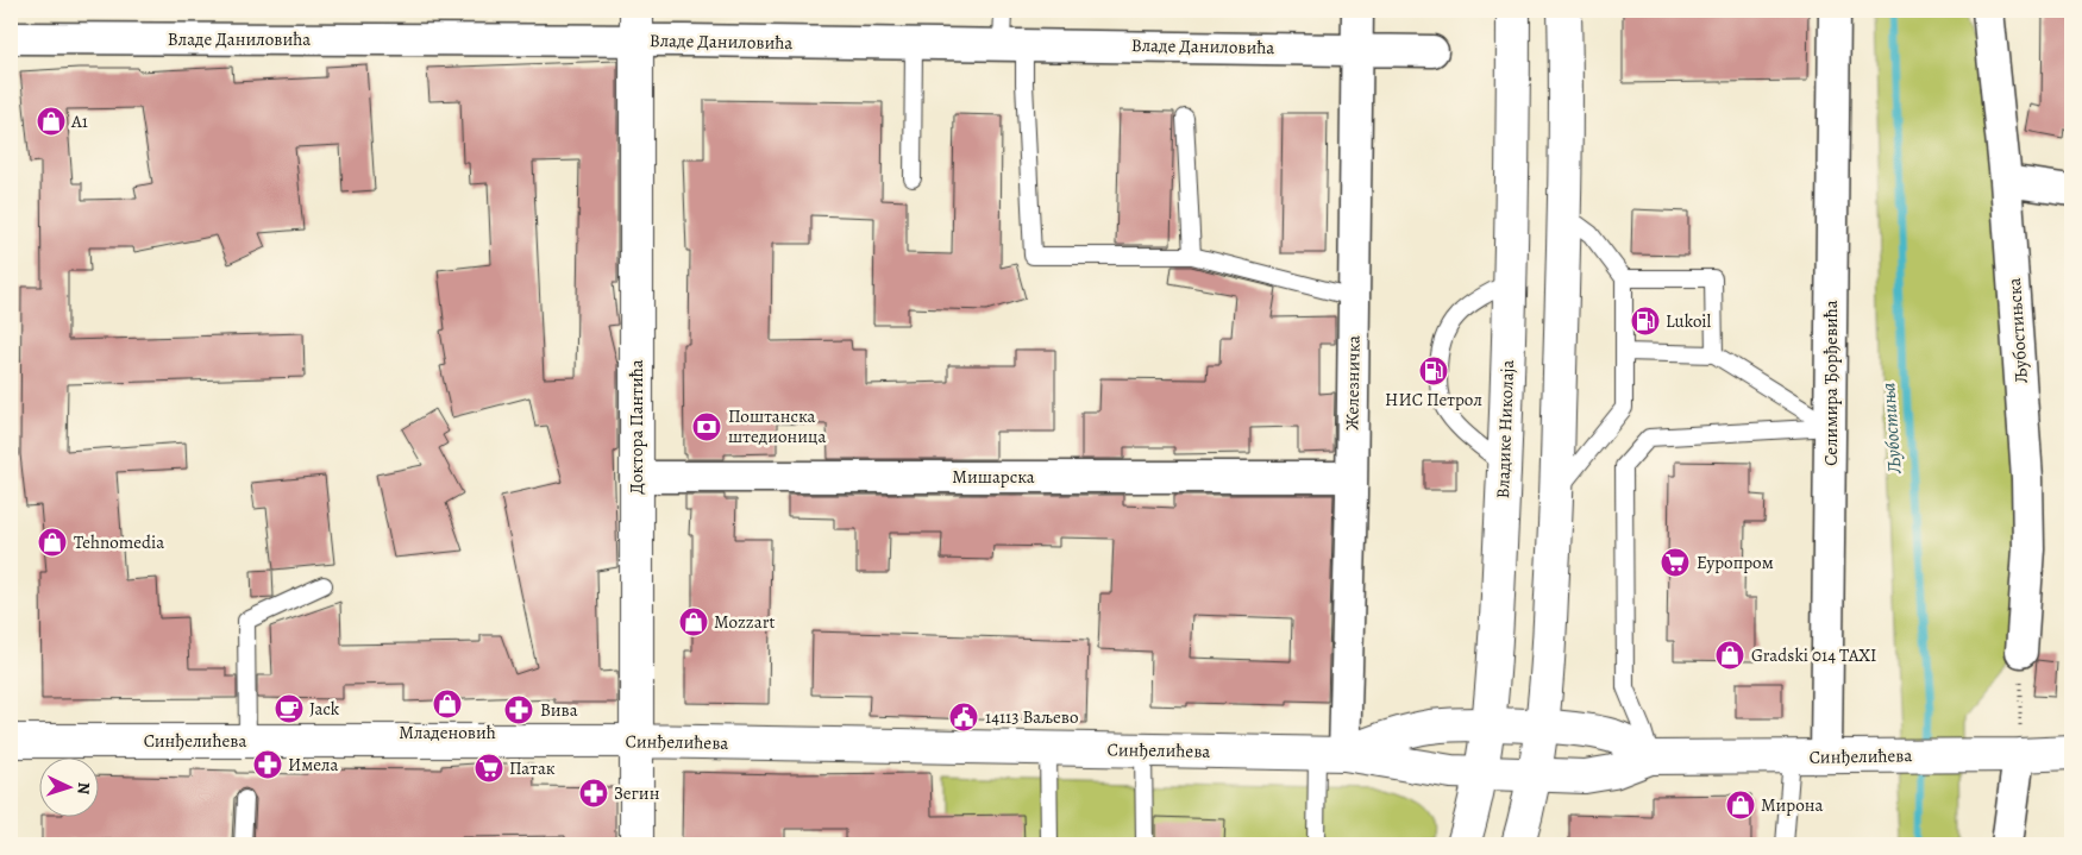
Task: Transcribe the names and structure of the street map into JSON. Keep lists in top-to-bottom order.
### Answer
{
  "streets": {
    "main road": ["Доктора Пантића", "Владике Николаја", "Синђелићева"],
    "street": [
      "Владе Даниловића",
      "Љубостињска",
      "Железничка",
      "Селимира Ђорђевића",
      "Мишарска"
    ]
  },
  "crossings": [
    ["Владе Даниловића", "Железничка"],
    ["Владе Даниловића", "Доктора Пантића"],
    ["Железничка", "Мишарска"],
    ["Железничка", "Синђелићева"],
    ["Селимира Ђорђевића", "Синђелићева"],
    ["Доктора Пантића", "Мишарска"],
    ["Доктора Пантића", "Синђелићева"],
    ["Владике Николаја", "Синђелићева"]
  ],
  "water": ["Љубостиња"],
  "places": {
    "shop": [
      "A1",
      "Tehnomedia",
      "Mozzart",
      "Gradski 014 TAXI",
      "Младеновић",
      "Мирона"
    ],
    "fuel station": ["Lukoil", "НИС Петрол"],
    "bank": ["Поштанска штедионица"],
    "supermarket": ["Еуропром", "Патак"],
    "cafe": ["Jack"],
    "pharmacy": ["Вива", "Имела", "Зегин"],
    "public building": ["14113 Ваљево"]
  },
  "north": "right"
}
